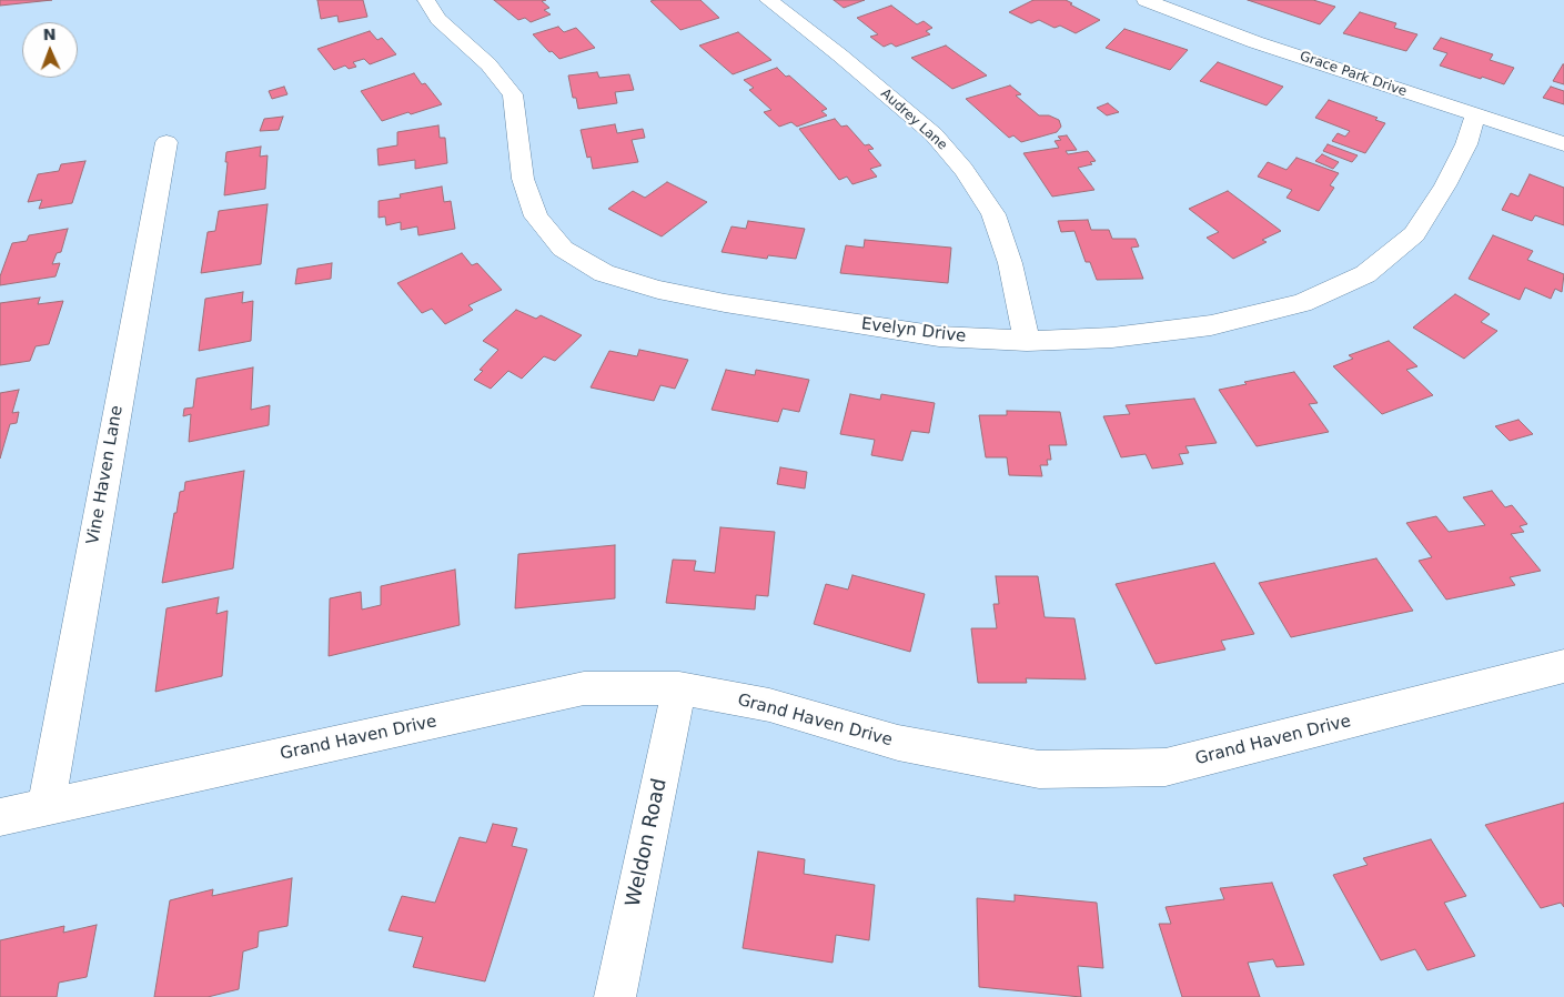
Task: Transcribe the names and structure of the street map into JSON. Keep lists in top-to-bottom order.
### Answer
{
  "streets": {
    "street": [
      "Grace Park Drive",
      "Audrey Lane",
      "Evelyn Drive",
      "Vine Haven Lane",
      "Grand Haven Drive",
      "Weldon Road"
    ]
  },
  "crossings": [
    ["Grace Park Drive", "Evelyn Drive"],
    ["Audrey Lane", "Evelyn Drive"],
    ["Vine Haven Lane", "Grand Haven Drive"],
    ["Grand Haven Drive", "Weldon Road"]
  ],
  "north": "top"
}
